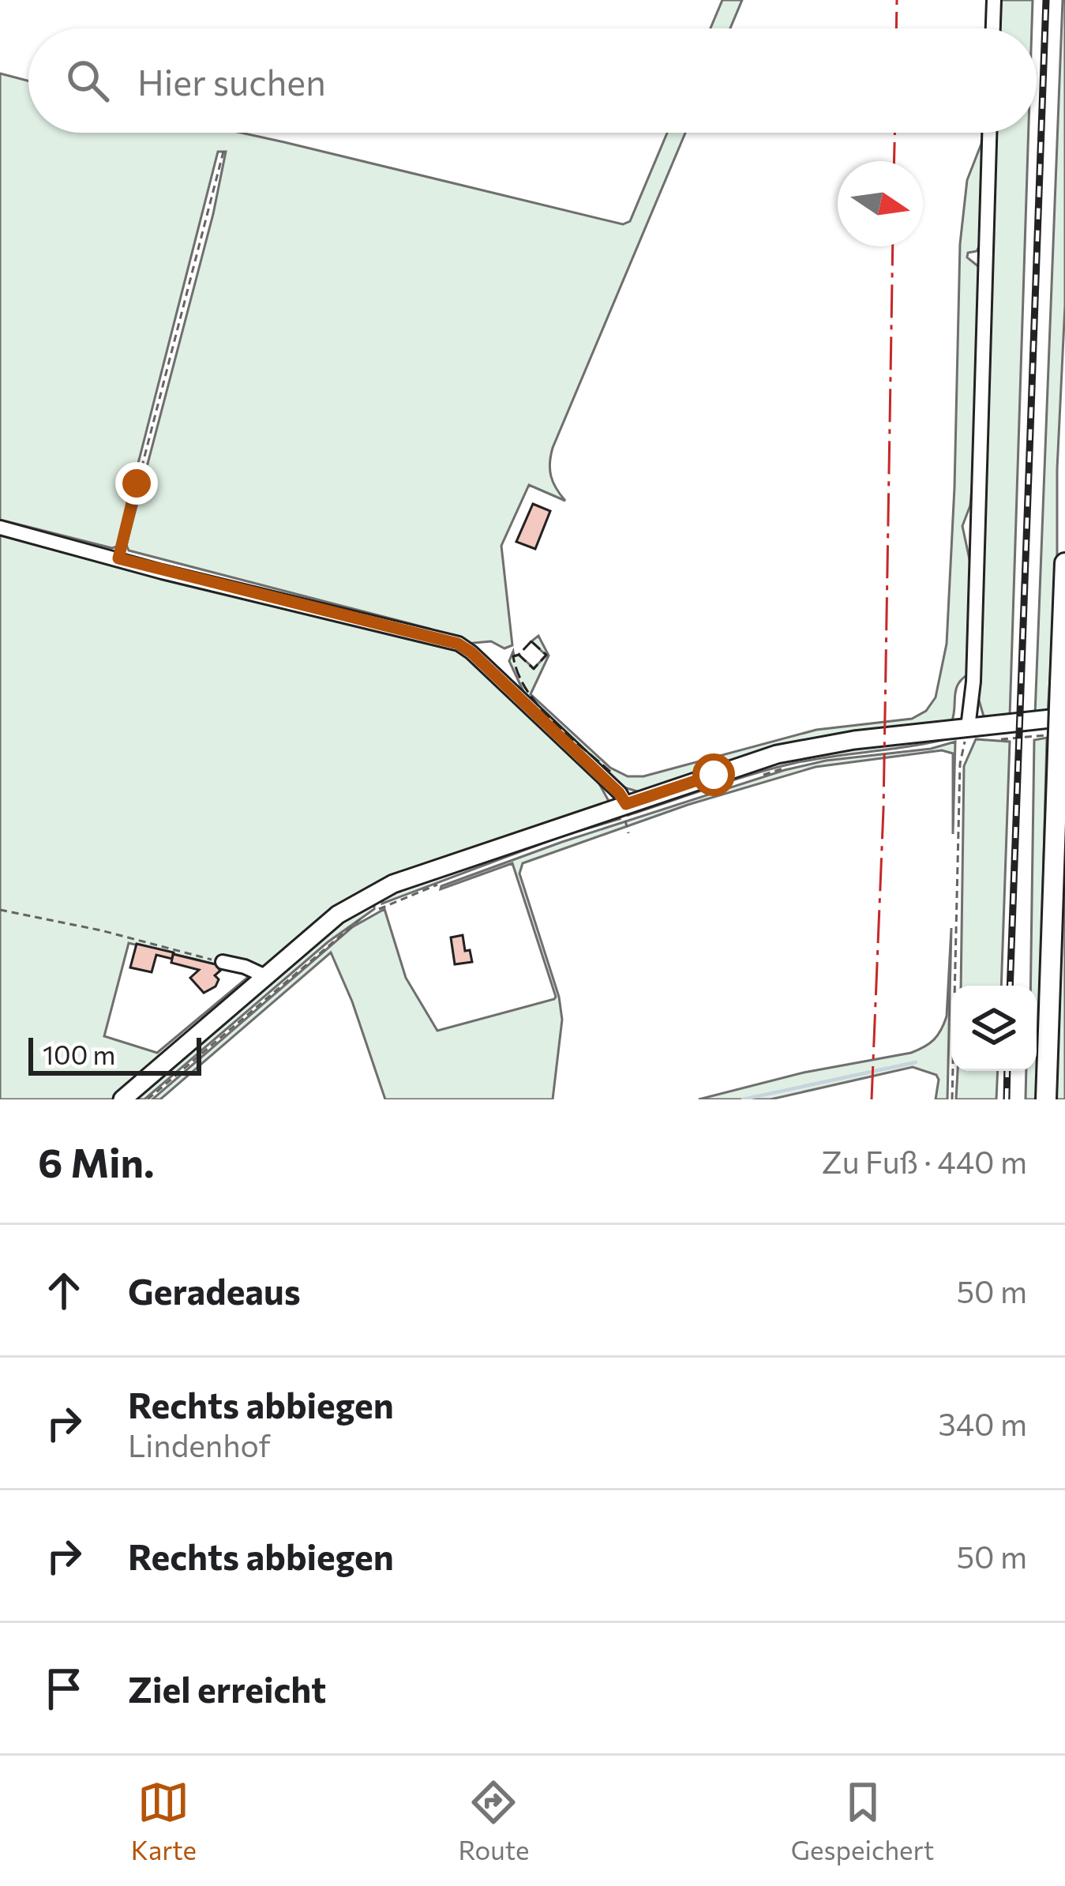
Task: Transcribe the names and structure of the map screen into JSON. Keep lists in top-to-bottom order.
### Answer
{
  "scale_bar": "100 m",
  "north": "right",
  "page": {
    "search": "Hier suchen",
    "scale": "100 m",
    "heading": ["6 Min.", "Zu Fuß · 440 m"],
    "list": [
      ["Geradeaus", "50 m"],
      ["Rechts abbiegen", "Lindenhof", "340 m"],
      ["Rechts abbiegen", "50 m"],
      "Ziel erreicht"
    ],
    "nav": ["Karte", "Route", "Gespeichert"]
  }
}
